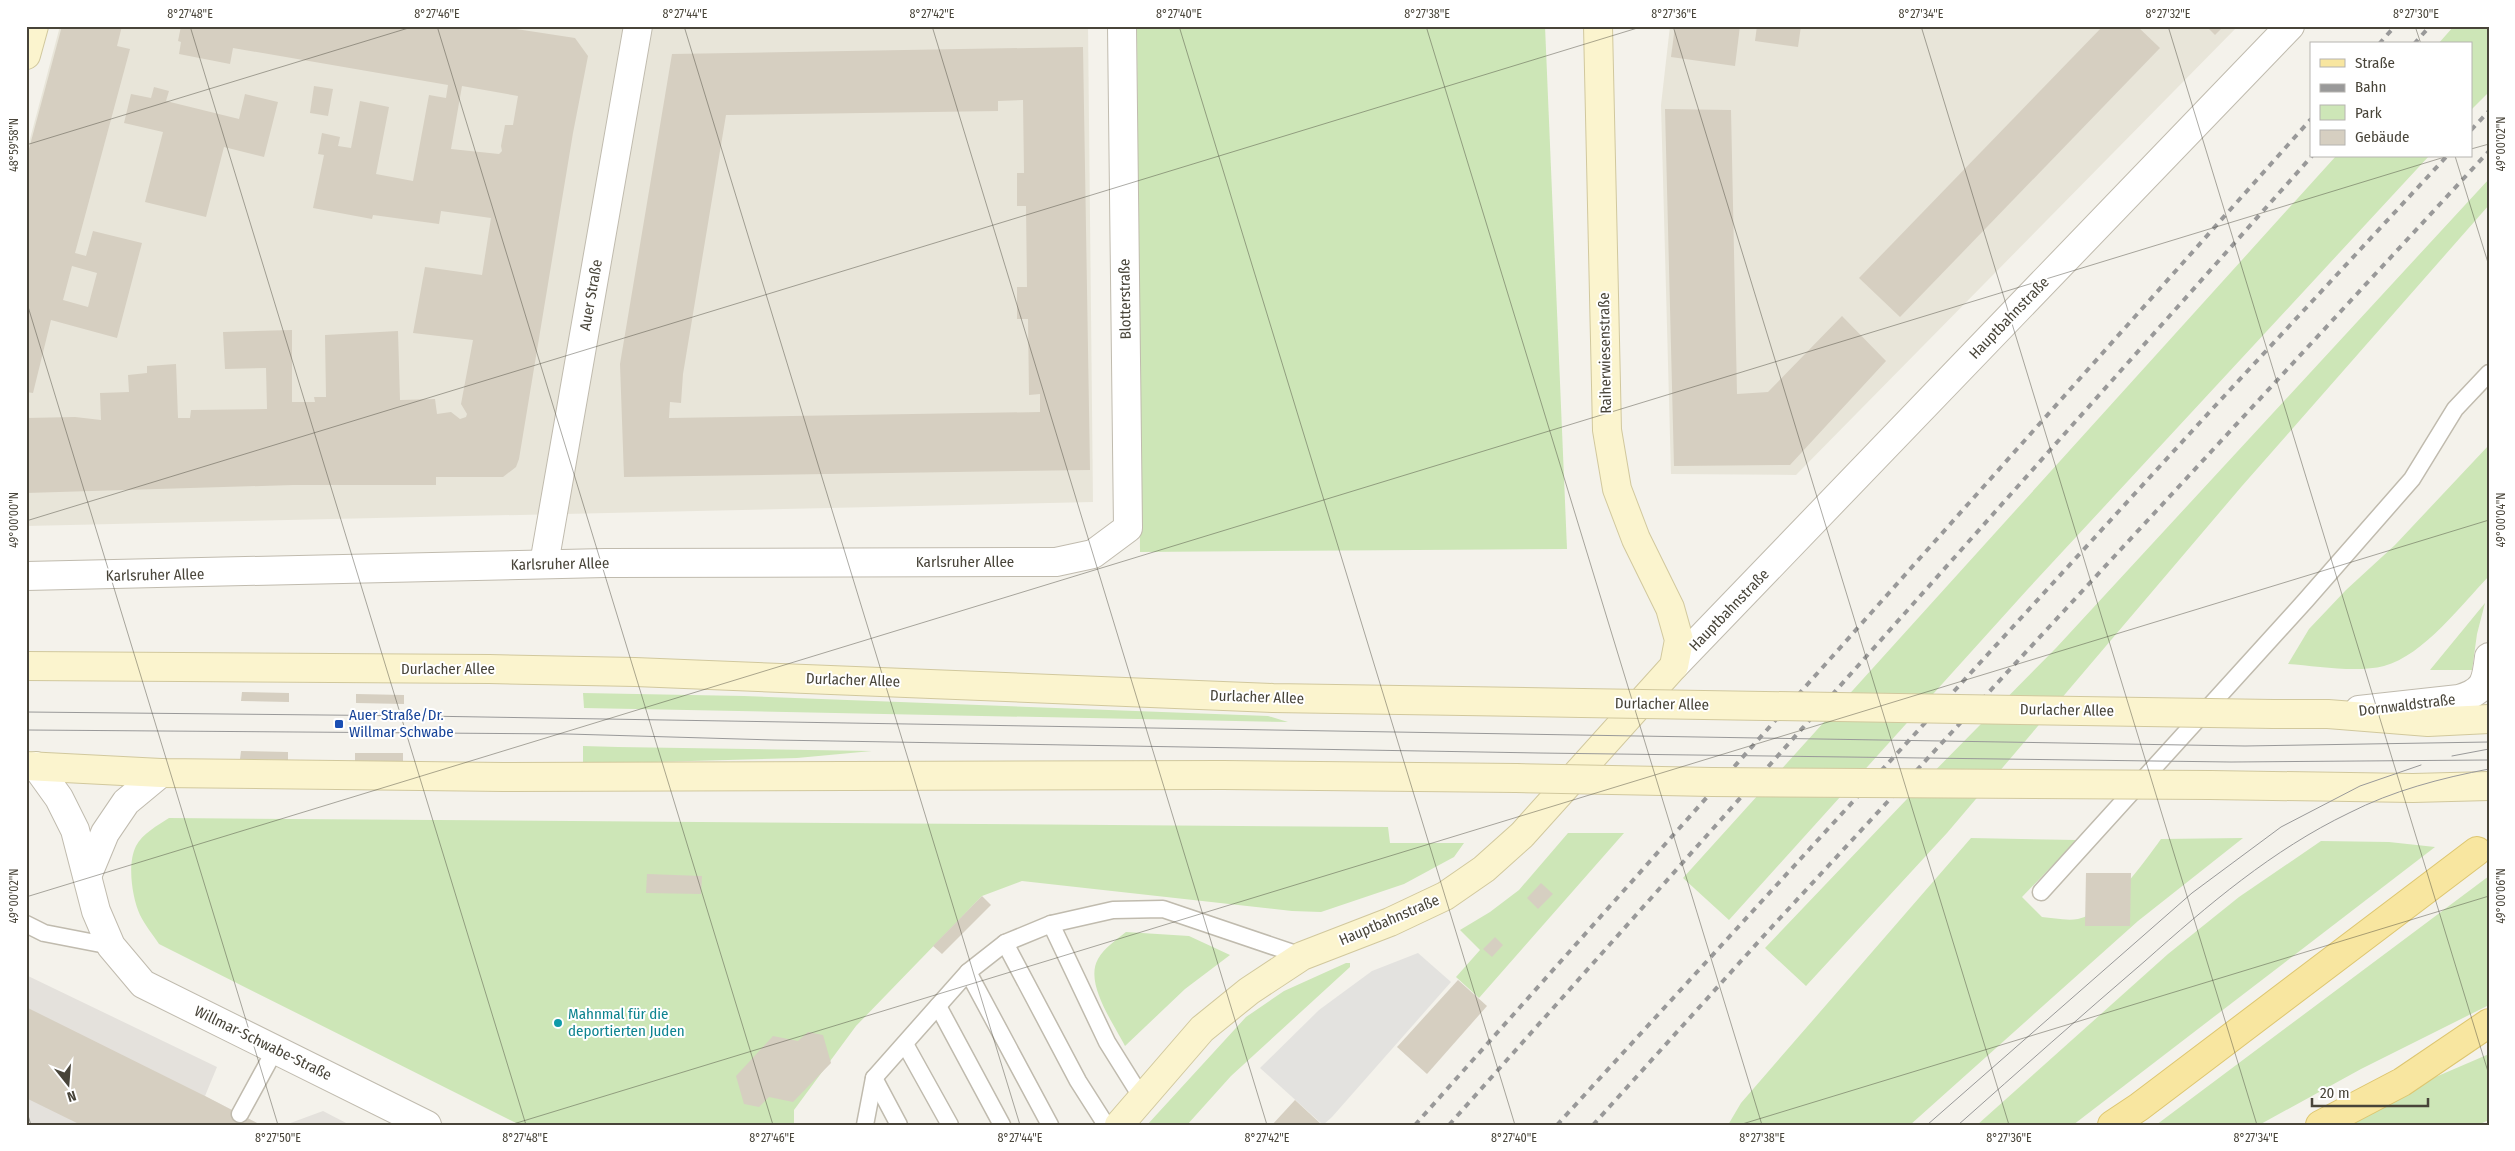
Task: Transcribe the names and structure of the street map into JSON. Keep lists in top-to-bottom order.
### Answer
{
  "streets": {
    "main road": ["Hauptbahnstraße", "Raiherwiesenstraße", "Durlacher Allee"],
    "street": [
      "Auer Straße",
      "Blotterstraße",
      "Karlsruher Allee",
      "Dornwaldstraße",
      "Willmar-Schwabe-Straße"
    ]
  },
  "crossings": [
    ["Auer Straße", "Karlsruher Allee"],
    ["Blotterstraße", "Karlsruher Allee"],
    ["Hauptbahnstraße", "Raiherwiesenstraße"],
    ["Durlacher Allee", "Dornwaldstraße"]
  ],
  "places": {
    "transit": ["Auer Straße/Dr. Willmar Schwabe"],
    "other": ["Mahnmal für die deportierten Juden"]
  },
  "legend": [
    "Straße",
    "Bahn",
    "Park",
    "Gebäude"
  ],
  "scale_bar": "20 m",
  "north": "bottom",
  "coordinates": [
    "8°27'48\"E",
    "8°27'46\"E",
    "8°27'44\"E",
    "8°27'42\"E",
    "8°27'40\"E",
    "8°27'38\"E",
    "8°27'36\"E",
    "8°27'34\"E",
    "8°27'32\"E",
    "8°27'30\"E",
    "49°00'02\"N",
    "48°59'58\"N",
    "49°00'04\"N",
    "49°00'00\"N",
    "49°00'06\"N",
    "8°27'50\"E"
  ]
}
